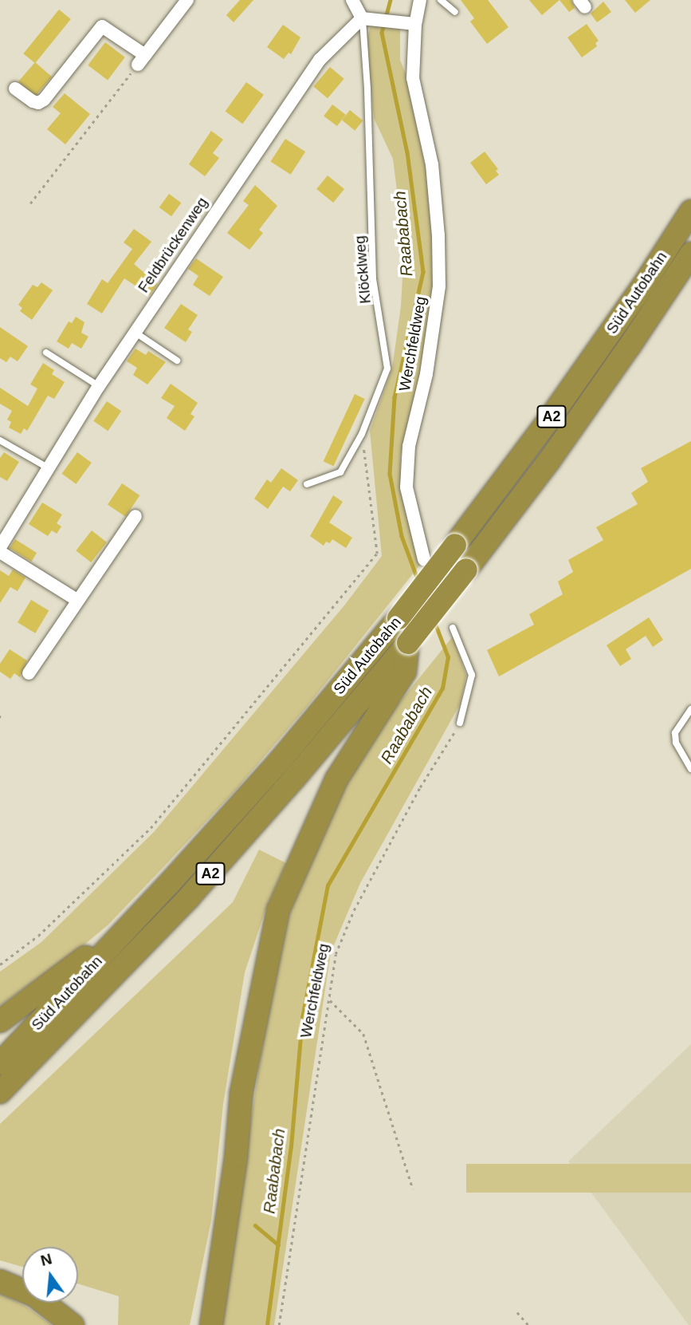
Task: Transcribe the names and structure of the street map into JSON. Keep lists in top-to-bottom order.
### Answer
{
  "streets": {
    "highway": ["Süd Autobahn", "A2"],
    "street": ["Feldbrückenweg", "Werchfeldweg"],
    "lane": ["Klöcklweg"]
  },
  "crossings": [
    ["Feldbrückenweg", "Klöcklweg"]
  ],
  "water": ["Raababach"],
  "north": "top"
}
